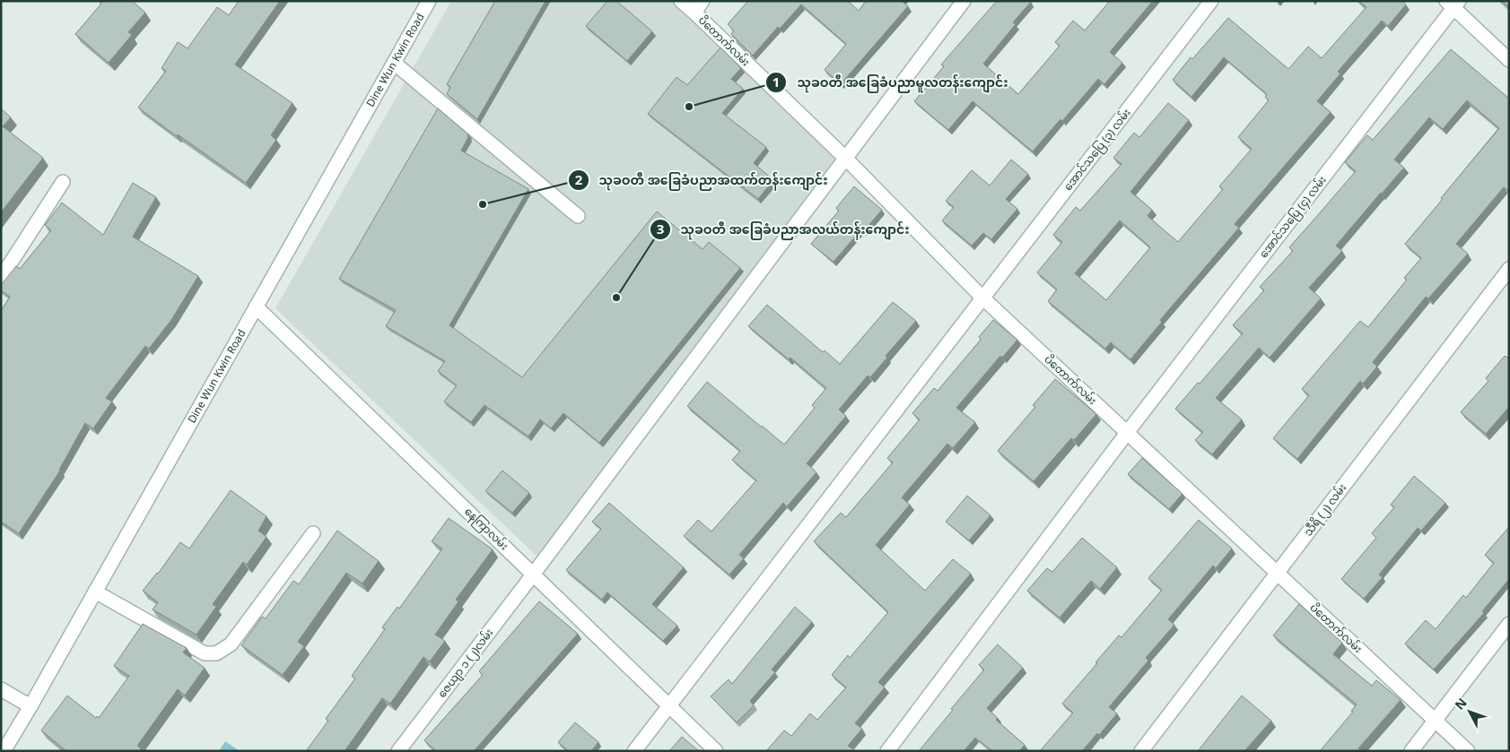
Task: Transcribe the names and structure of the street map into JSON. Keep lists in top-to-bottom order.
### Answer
{
  "streets": {
    "street": [
      "ပိတောက်လမ်း",
      "Dine Wun Kwin Road",
      "အောင်သပြေ (၃) လမ်း",
      "အောင်သပြေ (၄) လမ်း",
      "သီရိ (၂) လမ်း",
      "နေကြာလမ်း",
      "ဇေယျာ ၁ (၂)လမ်း"
    ]
  },
  "crossings": [
    ["ပိတောက်လမ်း", "အောင်သပြေ (၃) လမ်း"],
    ["ပိတောက်လမ်း", "အောင်သပြေ (၄) လမ်း"],
    ["ပိတောက်လမ်း", "သီရိ (၂) လမ်း"],
    ["ပိတောက်လမ်း", "ဇေယျာ ၁ (၂)လမ်း"],
    ["Dine Wun Kwin Road", "နေကြာလမ်း"],
    ["အောင်သပြေ (၃) လမ်း", "နေကြာလမ်း"],
    ["နေကြာလမ်း", "ဇေယျာ ၁ (၂)လမ်း"]
  ],
  "places": ["သုခဝတီ အခြေခံပညာမူလတန်းကျောင်း", "သုခဝတီ အခြေခံပညာအထက်တန်းကျောင်း", "သုခဝတီ အခြေခံပညာအလယ်တန်းကျောင်း"],
  "north": "top left"
}
